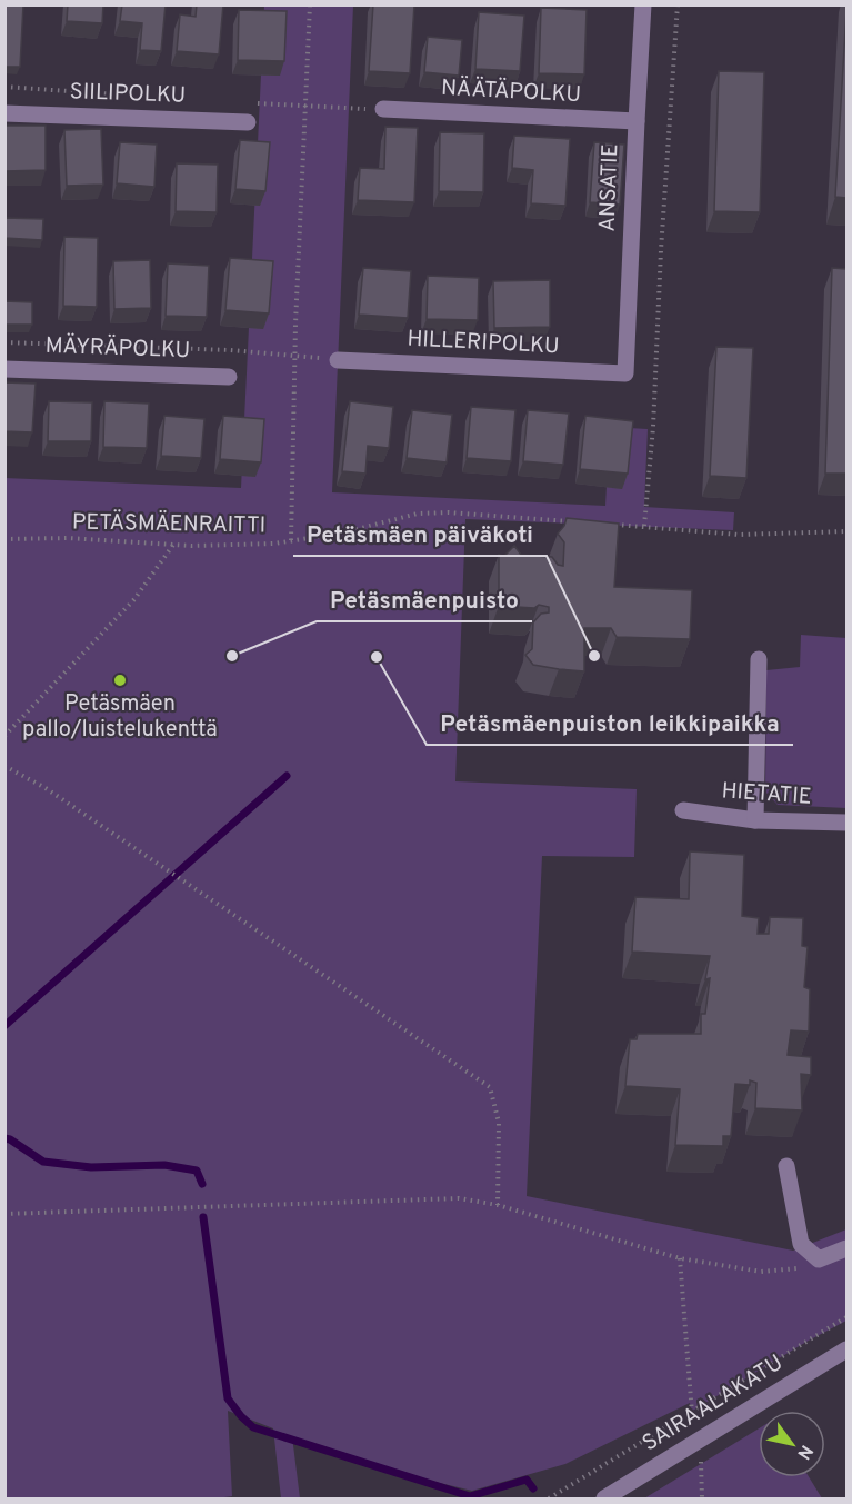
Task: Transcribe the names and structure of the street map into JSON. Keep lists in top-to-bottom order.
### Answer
{
  "streets": {
    "street": [
      "NÄÄTÄPOLKU",
      "SIILIPOLKU",
      "ANSATIE",
      "HILLERIPOLKU",
      "MÄYRÄPOLKU",
      "HIETATIE",
      "SAIRAALAKATU"
    ],
    "path": ["PETÄSMÄENRAITTI"]
  },
  "crossings": [
    ["NÄÄTÄPOLKU", "ANSATIE"],
    ["ANSATIE", "HILLERIPOLKU"]
  ],
  "places": [
    "Petäsmäenpuisto",
    "Petäsmäen päiväkoti",
    "Petäsmäenpuiston leikkipaikka",
    "Petäsmäen pallo/luistelukenttä"
  ],
  "north": "bottom right"
}
